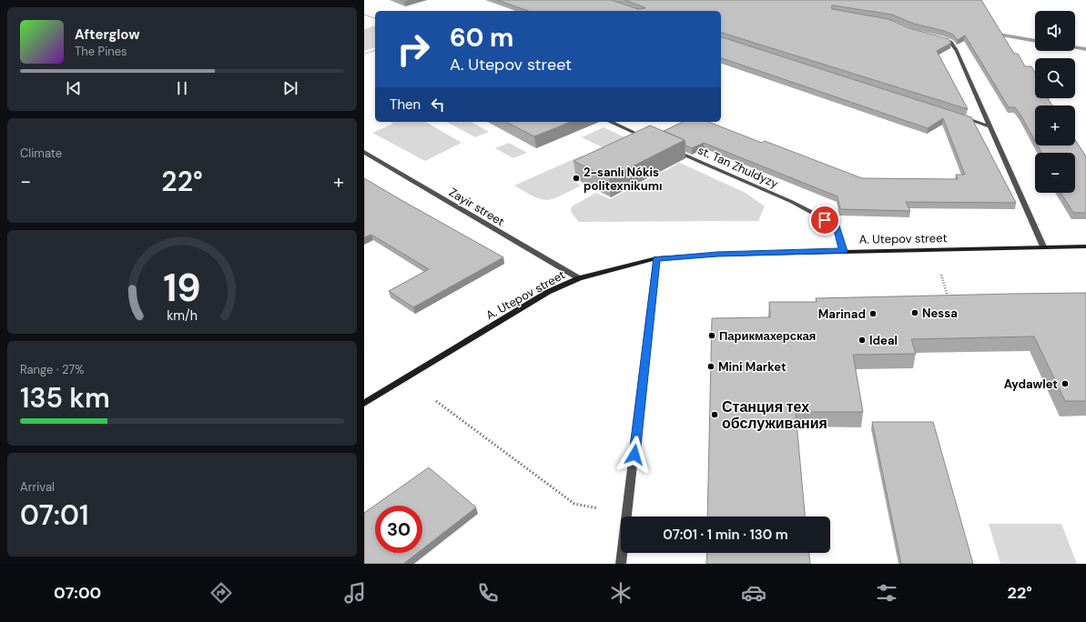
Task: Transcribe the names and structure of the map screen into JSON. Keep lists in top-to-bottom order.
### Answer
{
  "streets": {
    "main road": ["A. Utepov street"],
    "street": ["st. Tan Zhuldyzy", "Zayir street"]
  },
  "crossings": [
    ["st. Tan Zhuldyzy", "A. Utepov street"],
    ["Zayir street", "A. Utepov street"]
  ],
  "places": [
    "2-sanlı Nókis politexnikumı",
    "Nessa",
    "Marinad",
    "Парикмахерская",
    "Ideal",
    "Mini Market",
    "Aydawlet",
    "Станция тех обслуживания"
  ],
  "page": {
    "map_buttons": ["+", "−"],
    "turn": ["60 m", "A. Utepov street"],
    "song": ["Afterglow", "The Pines"],
    "then": "Then",
    "tile": [
      "Climate",
      ["Range · 27%", "135 km"],
      ["Arrival", "07:01"]
    ],
    "heat": ["−", "22°", "+"],
    "limit": "30",
    "trip": "07:01 · 1 min · 130 m",
    "tabs": ["07:00", "22°"],
    "gauge": ["19", "km/h"]
  }
}
